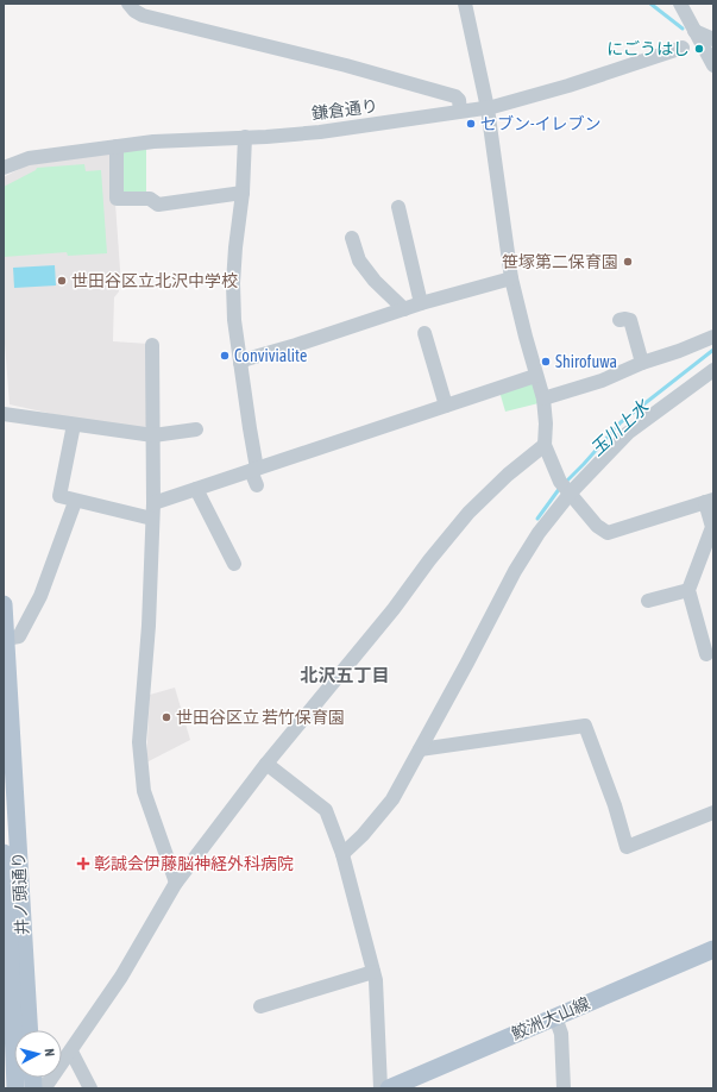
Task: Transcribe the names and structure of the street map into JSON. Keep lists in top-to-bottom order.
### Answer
{
  "streets": {
    "main road": ["井ノ頭通り", "鮫洲大山線"],
    "street": ["鎌倉通り"]
  },
  "districts": ["北沢五丁目"],
  "water": ["玉川上水"],
  "places": {
    "other": [
      "にごうはし",
      "セブン-イレブン",
      "笹塚第二保育園",
      "世田谷区立北沢中学校",
      "Convivialite",
      "Shirofuwa",
      "世田谷区立 若竹保育園"
    ],
    "health": ["彰誠会伊藤脳神経外科病院"]
  },
  "north": "right"
}
